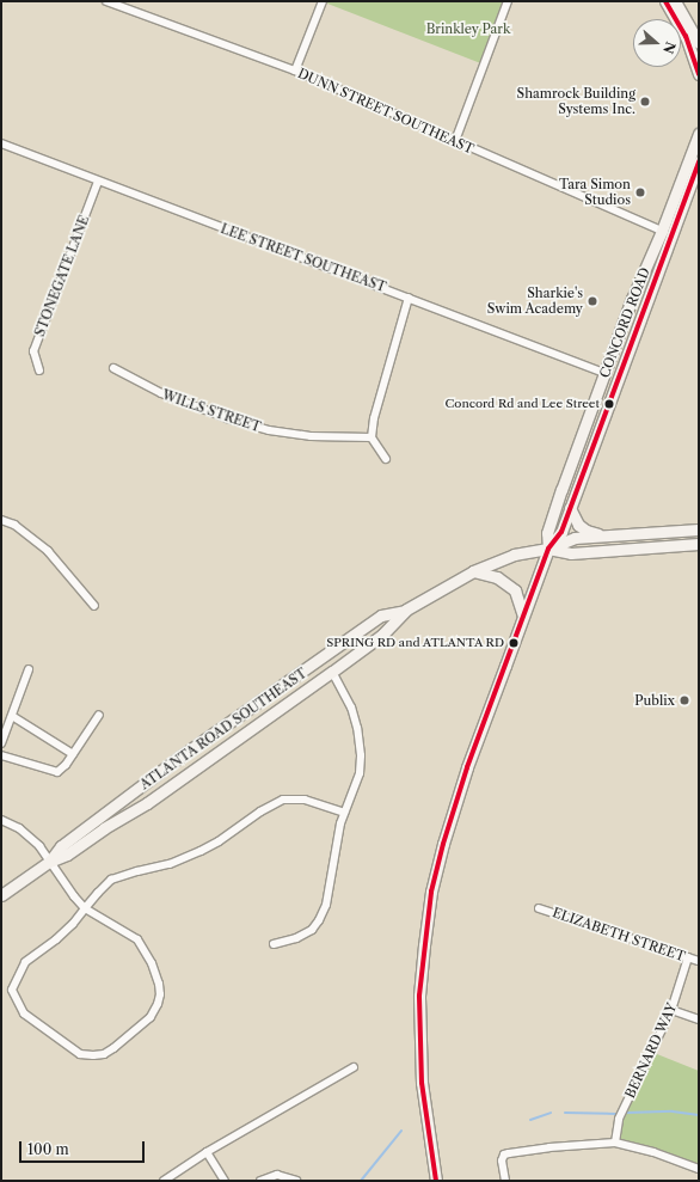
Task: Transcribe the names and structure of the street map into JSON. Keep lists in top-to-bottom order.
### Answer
{
  "streets": {
    "main road": ["CONCORD ROAD", "ATLANTA ROAD SOUTHEAST"],
    "street": [
      "DUNN STREET SOUTHEAST",
      "LEE STREET SOUTHEAST",
      "STONEGATE LANE",
      "WILLS STREET",
      "ELIZABETH STREET",
      "BERNARD WAY"
    ]
  },
  "crossings": [
    ["DUNN STREET SOUTHEAST", "CONCORD ROAD"],
    ["LEE STREET SOUTHEAST", "STONEGATE LANE"],
    ["LEE STREET SOUTHEAST", "CONCORD ROAD"],
    ["CONCORD ROAD", "ATLANTA ROAD SOUTHEAST"],
    ["ELIZABETH STREET", "BERNARD WAY"]
  ],
  "parks": ["Brinkley Park"],
  "places": [
    "Shamrock Building Systems Inc.",
    "Tara Simon Studios",
    "Sharkie's Swim Academy",
    "Concord Rd and Lee Street",
    "SPRING RD and ATLANTA RD",
    "Publix"
  ],
  "scale_bar": "100 m",
  "north": "right"
}
